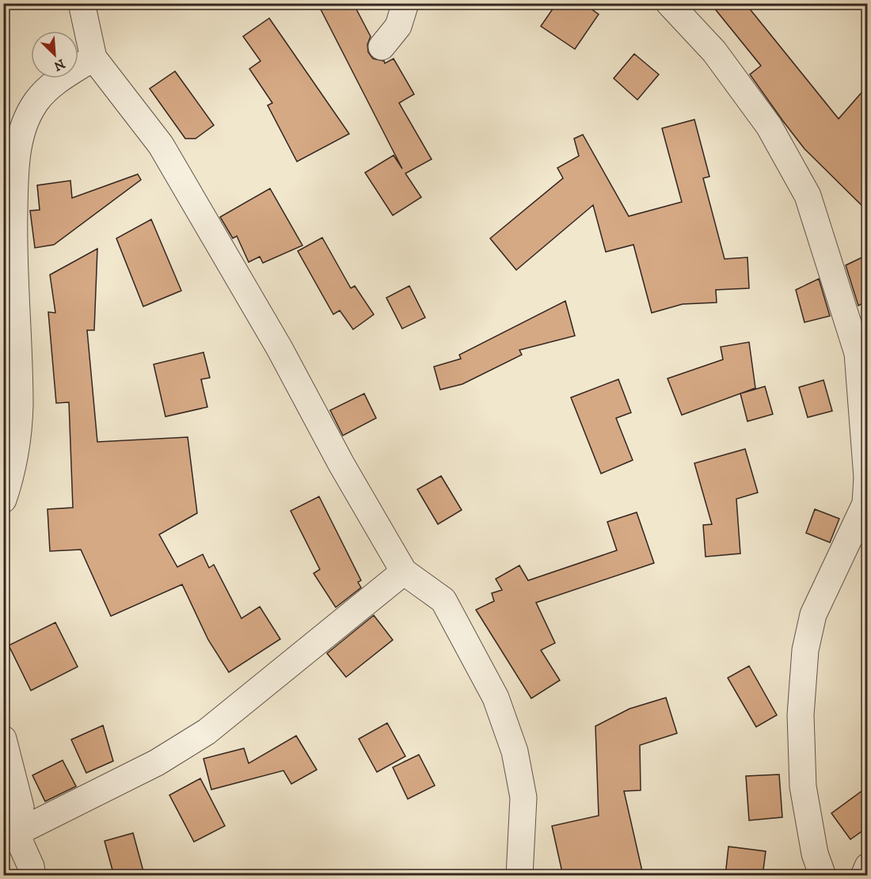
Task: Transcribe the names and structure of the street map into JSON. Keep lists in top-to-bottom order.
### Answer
{
  "north": "bottom right"
}
